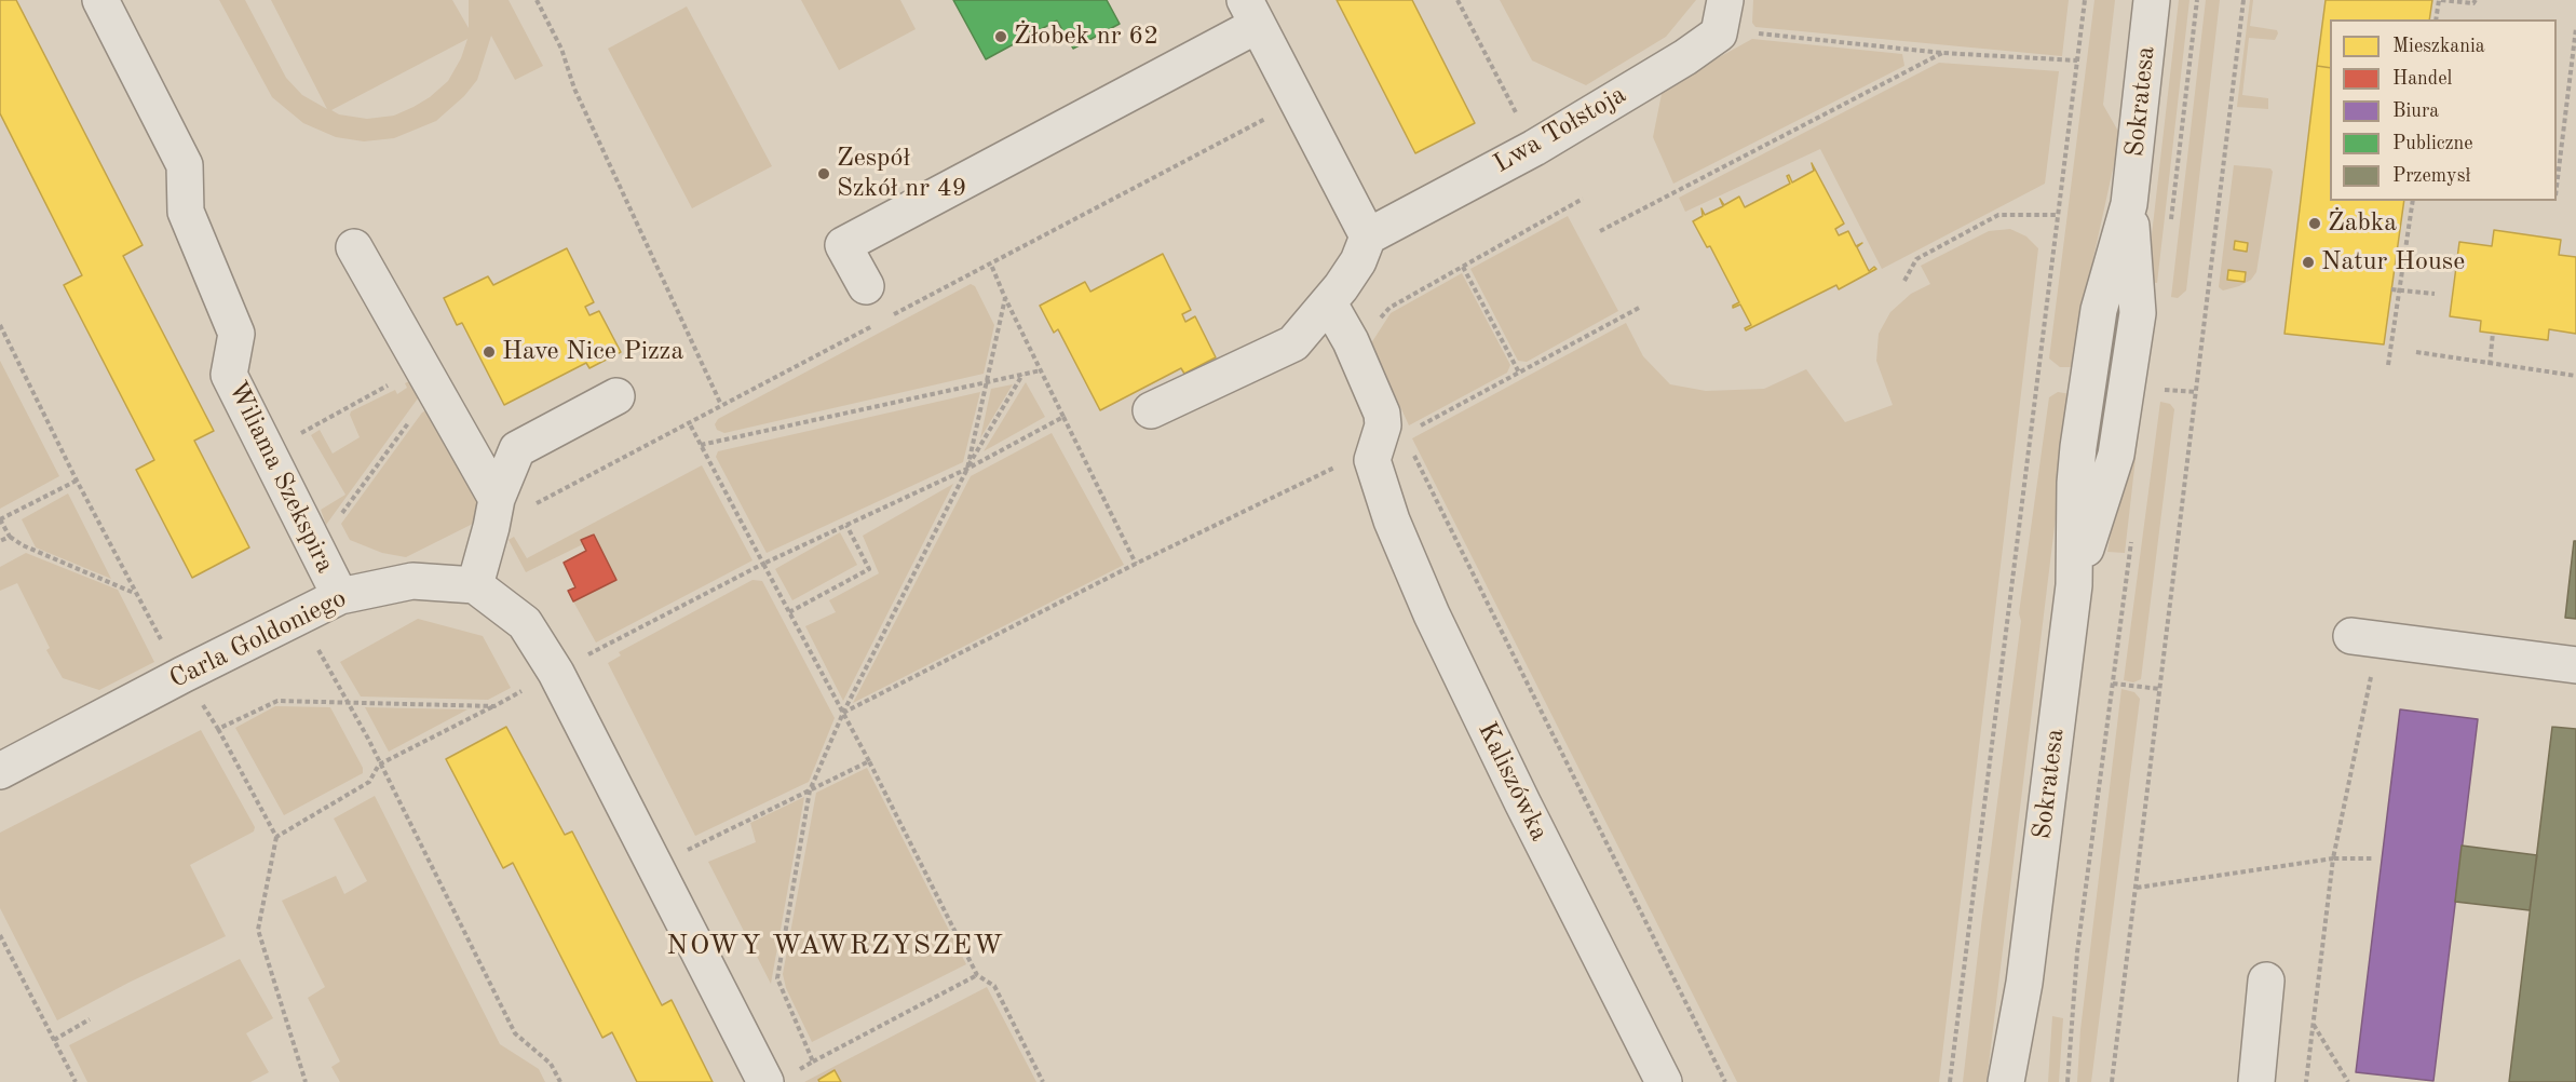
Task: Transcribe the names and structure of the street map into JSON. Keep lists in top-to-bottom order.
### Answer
{
  "streets": {
    "street": [
      "Sokratesa",
      "Lwa Tołstoja",
      "Wiliama Szekspira",
      "Carla Goldoniego",
      "Kaliszówka"
    ]
  },
  "crossings": [
    ["Wiliama Szekspira", "Carla Goldoniego"]
  ],
  "districts": ["NOWY WAWRZYSZEW"],
  "places": [
    "Żłobek nr 62",
    "Zespół Szkół nr 49",
    "Żabka",
    "Natur House",
    "Have Nice Pizza"
  ],
  "legend": [
    "Mieszkania",
    "Handel",
    "Biura",
    "Publiczne",
    "Przemysł"
  ]
}
